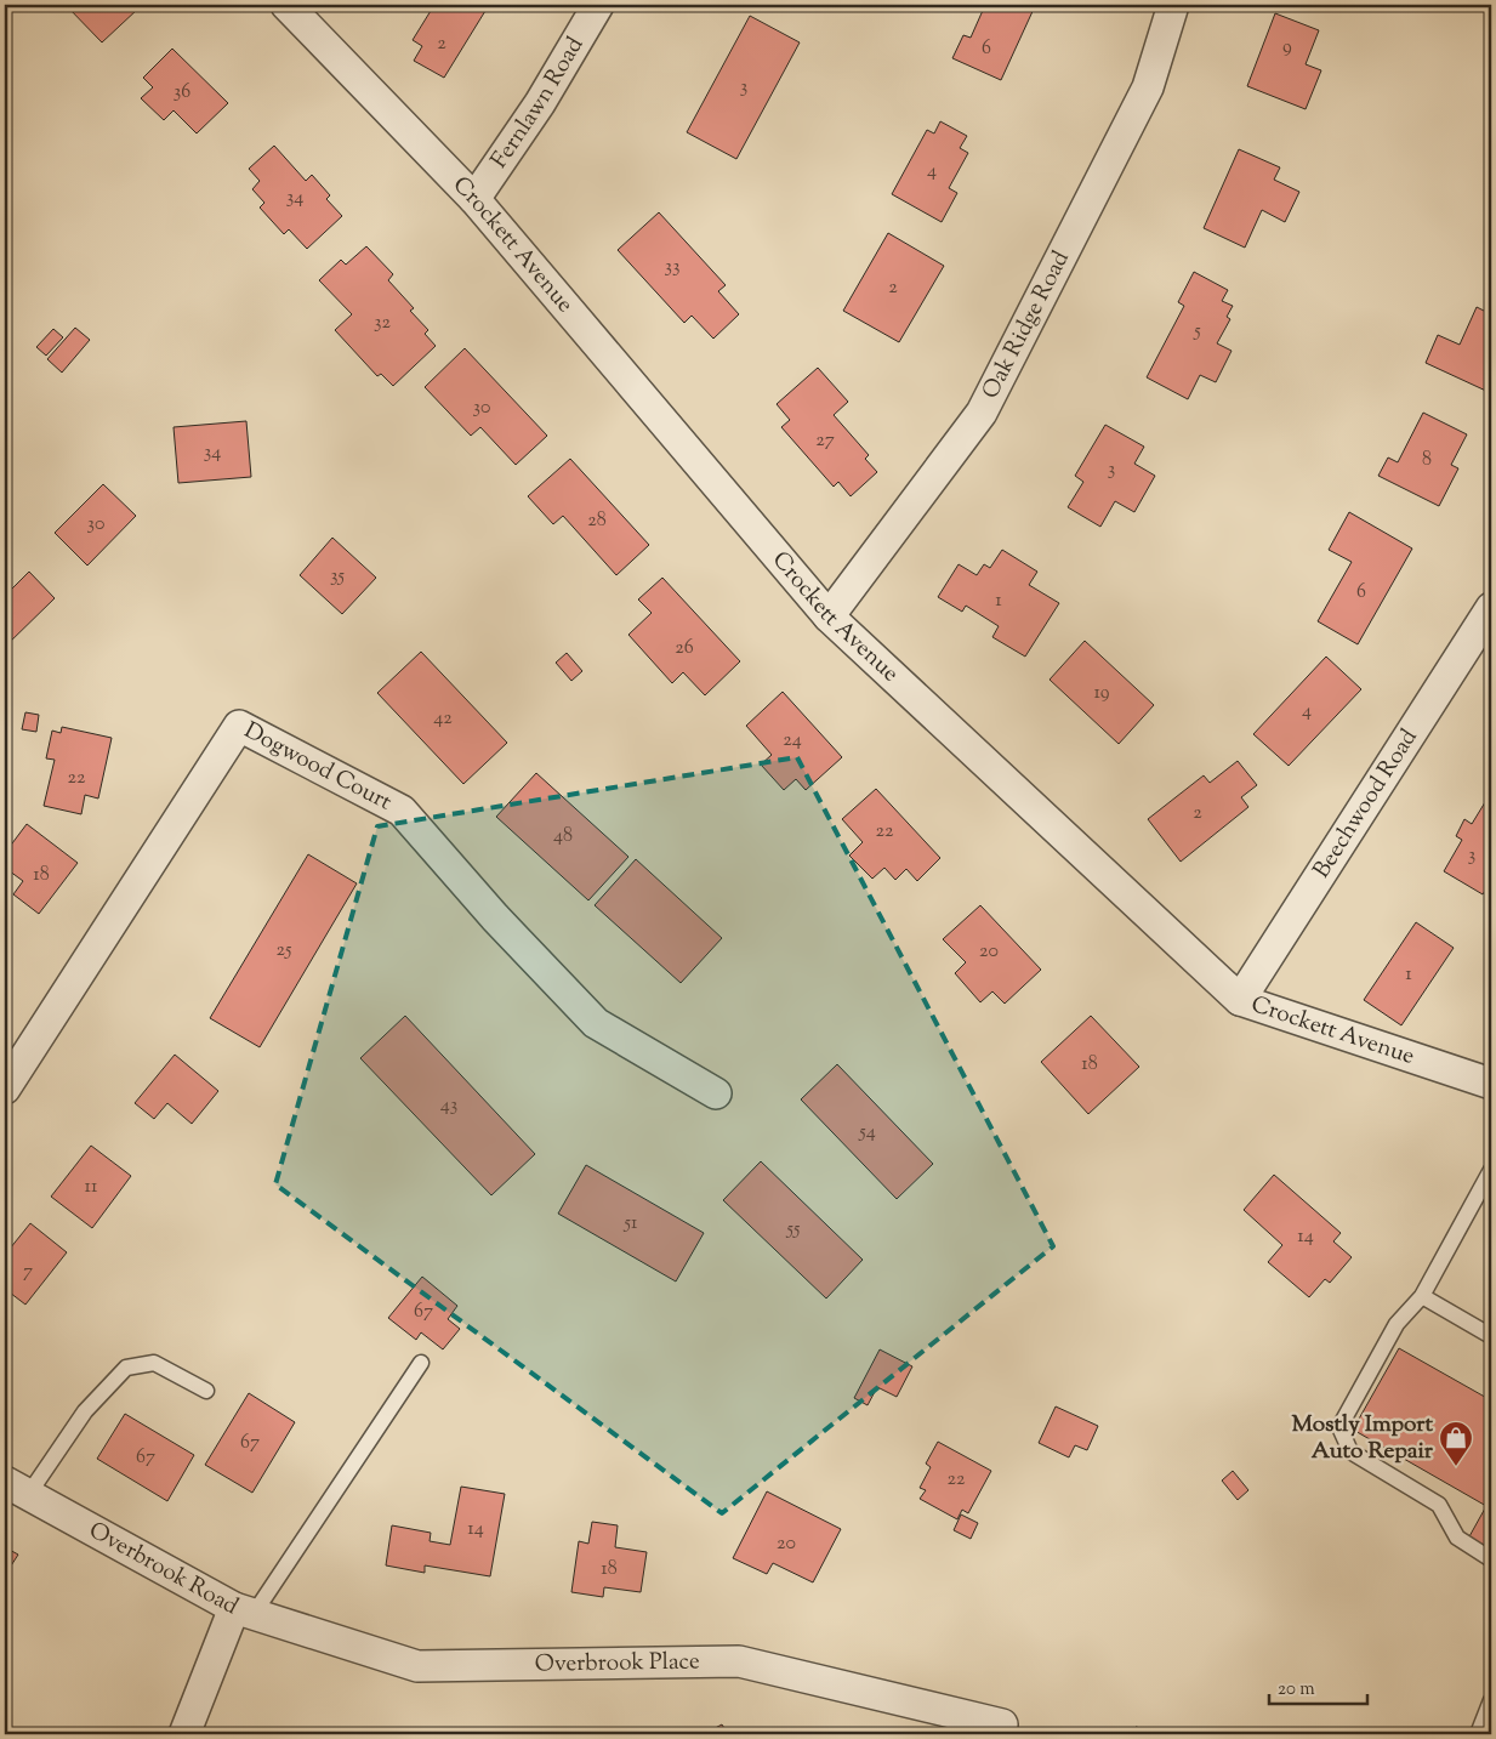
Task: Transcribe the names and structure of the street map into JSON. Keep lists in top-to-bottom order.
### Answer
{
  "streets": {
    "street": [
      "Fernlawn Road",
      "Crockett Avenue",
      "Oak Ridge Road",
      "Dogwood Court",
      "Beechwood Road",
      "Overbrook Road",
      "Overbrook Place"
    ]
  },
  "crossings": [
    ["Fernlawn Road", "Crockett Avenue"],
    ["Crockett Avenue", "Oak Ridge Road"],
    ["Crockett Avenue", "Beechwood Road"],
    ["Overbrook Road", "Overbrook Place"]
  ],
  "places": {
    "shop": ["Mostly Import Auto Repair"]
  },
  "house_numbers": [
    "2",
    "9",
    "6",
    "3",
    "36",
    "4",
    "34",
    "33",
    "2",
    "32",
    "5",
    "30",
    "27",
    "34",
    "8",
    "3",
    "28",
    "30",
    "35",
    "6",
    "1",
    "26",
    "19",
    "4",
    "42",
    "24",
    "22",
    "2",
    "22",
    "48",
    "3",
    "18",
    "25",
    "20",
    "1",
    "18",
    "43",
    "54",
    "11",
    "51",
    "55",
    "14",
    "7",
    "67",
    "67",
    "67",
    "22",
    "14",
    "20",
    "18"
  ],
  "scale_bar": "20 m"
}
